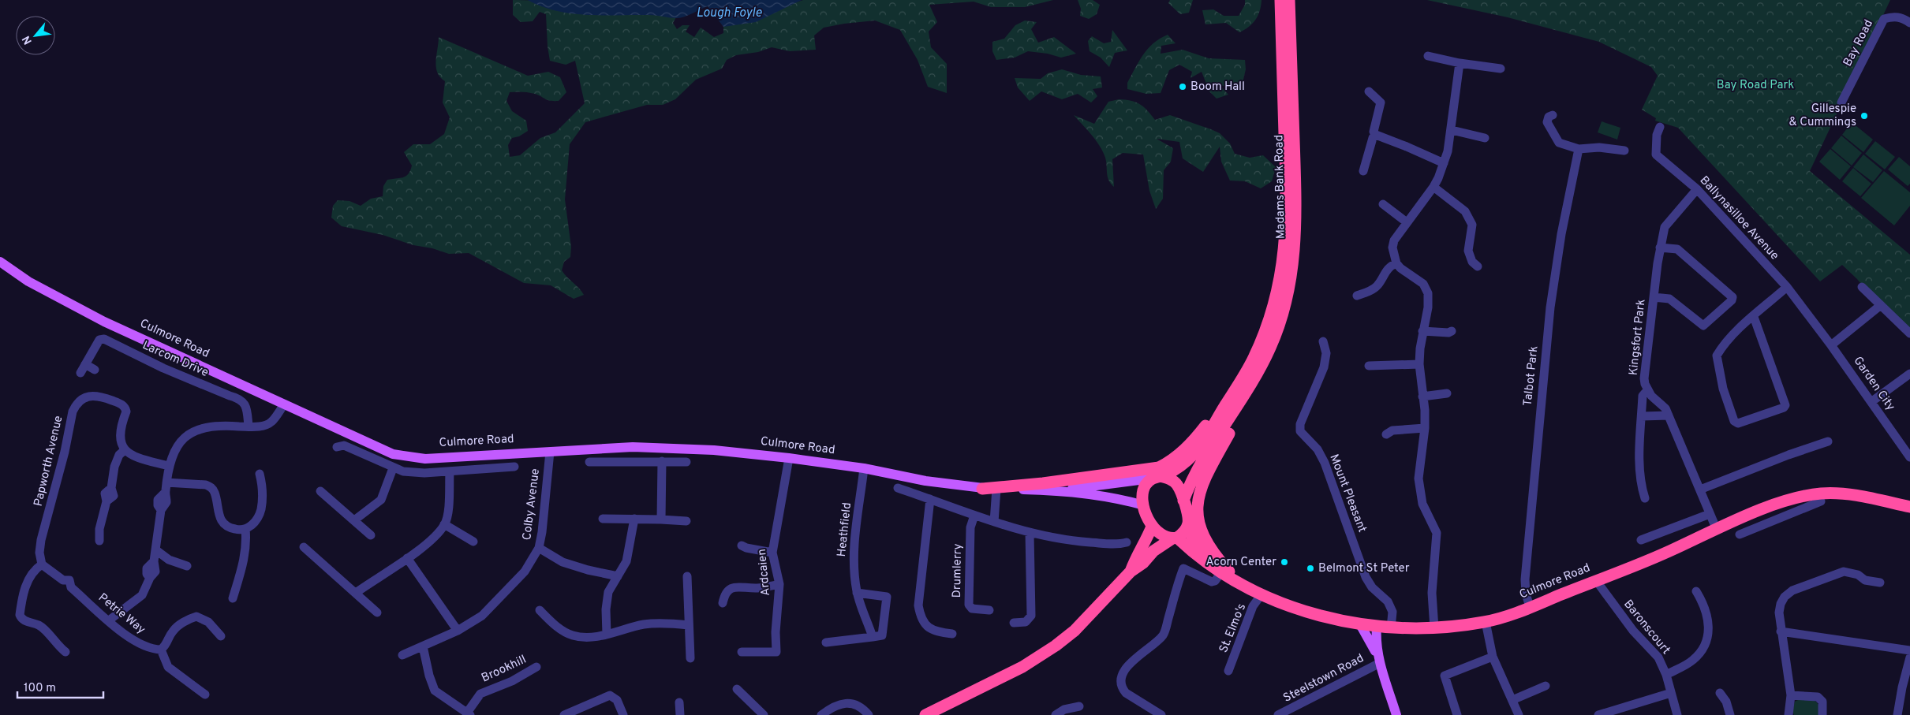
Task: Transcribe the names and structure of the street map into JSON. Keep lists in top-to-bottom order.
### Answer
{
  "streets": {
    "highway": ["Madams Bank Road", "Culmore Road"],
    "street": [
      "Bay Road",
      "Ballynasilloe Avenue",
      "Kingsfort Park",
      "Larcom Drive",
      "Talbot Park",
      "Garden City",
      "Papworth Avenue",
      "Mount Pleasant",
      "Colby Avenue",
      "Heathfield",
      "Drumlerry",
      "Ardcaien",
      "Petrie Way",
      "Baronscourt",
      "St. Elmo's",
      "Brookhill",
      "Steelstown Road"
    ]
  },
  "crossings": [
    ["Madams Bank Road", "Culmore Road"],
    ["Ballynasilloe Avenue", "Kingsfort Park"],
    ["Ballynasilloe Avenue", "Garden City"],
    ["Kingsfort Park", "Culmore Road"],
    ["Culmore Road", "Talbot Park"],
    ["Culmore Road", "Mount Pleasant"],
    ["Culmore Road", "Colby Avenue"],
    ["Culmore Road", "Heathfield"],
    ["Culmore Road", "Ardcaien"],
    ["Culmore Road", "Baronscourt"],
    ["Culmore Road", "St. Elmo's"],
    ["Papworth Avenue", "Petrie Way"],
    ["Colby Avenue", "Brookhill"]
  ],
  "water": ["Lough Foyle"],
  "parks": ["Bay Road Park"],
  "places": [
    "Boom Hall",
    "Gillespie & Cummings",
    "Acorn Center",
    "Belmont St Peter"
  ],
  "scale_bar": "100 m",
  "north": "bottom left"
}
